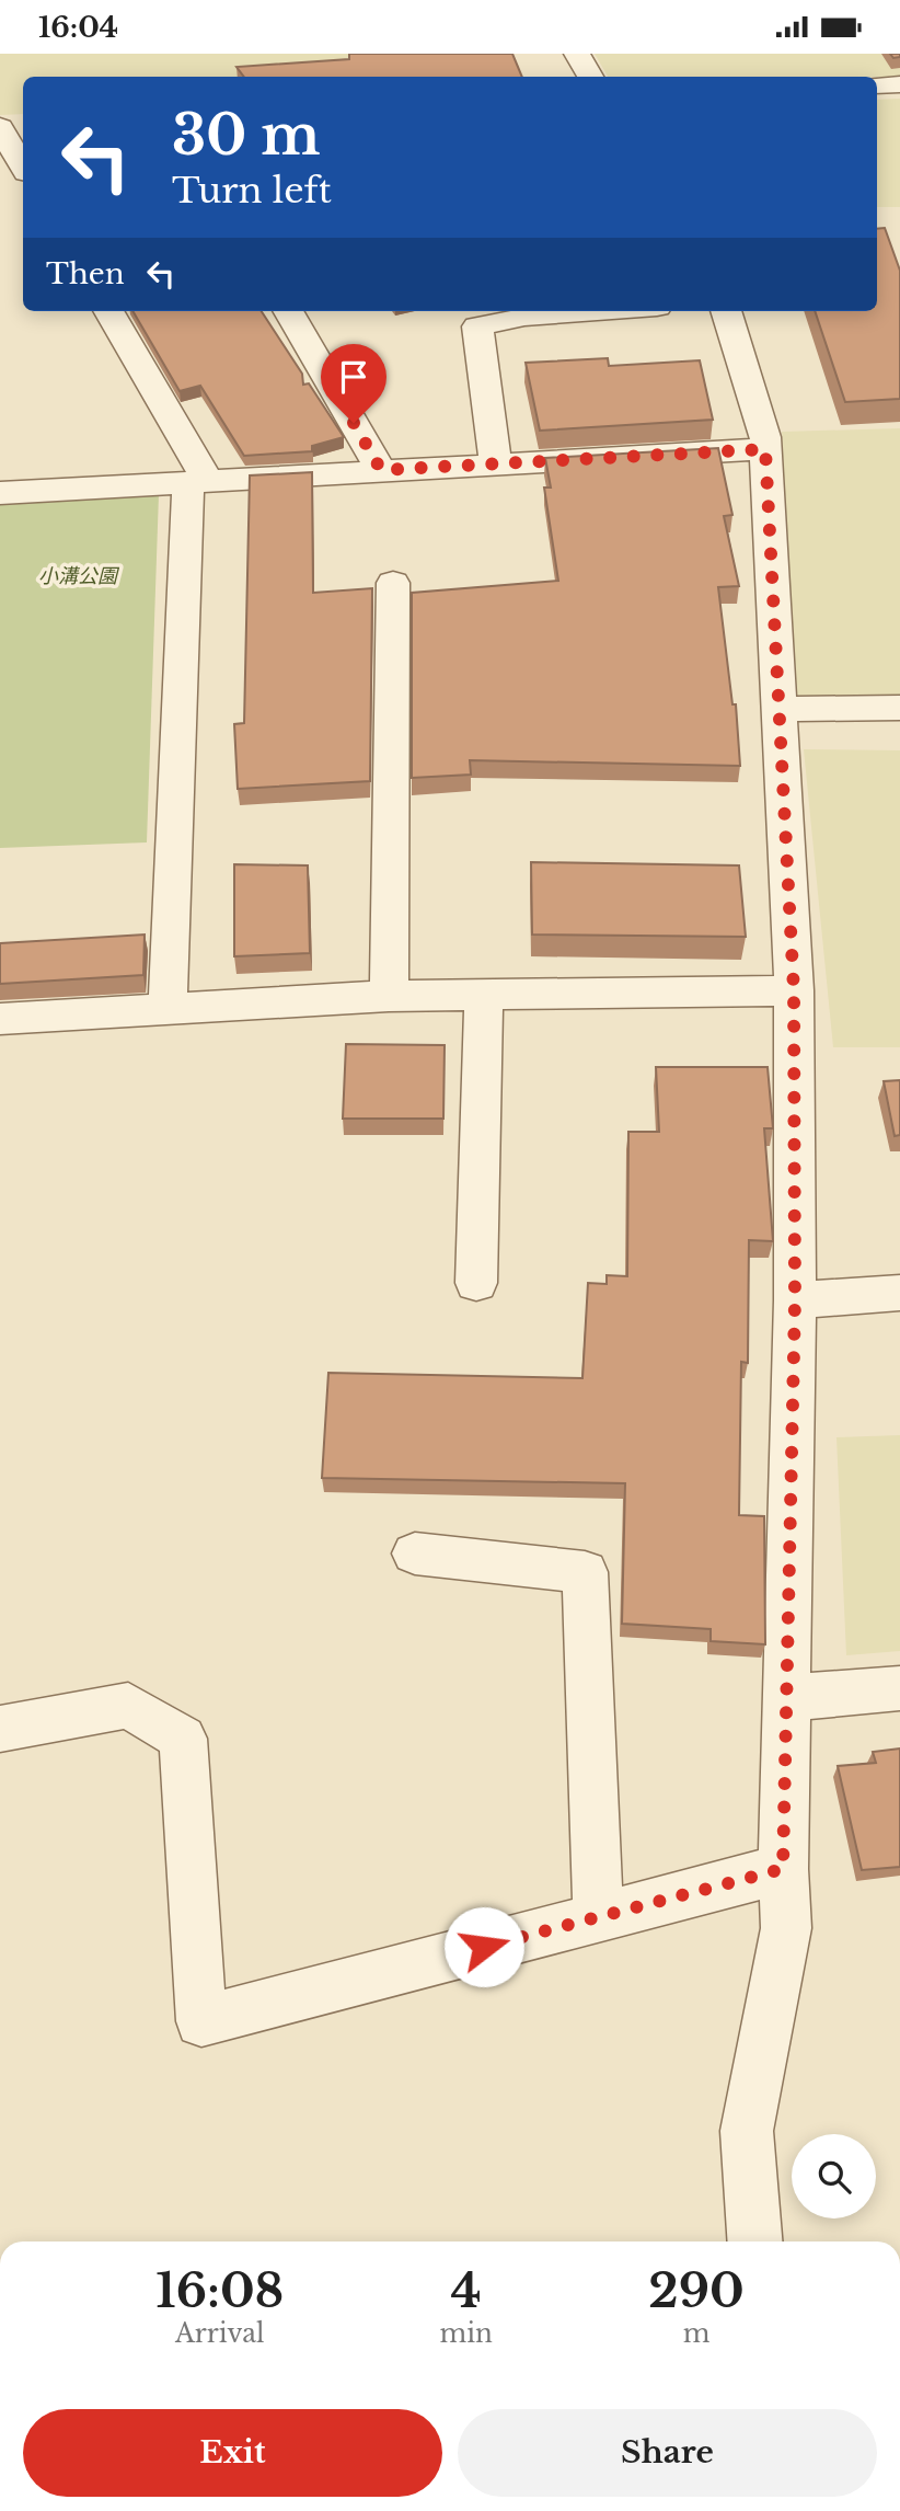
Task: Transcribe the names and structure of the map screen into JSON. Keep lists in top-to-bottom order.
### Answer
{
  "parks": ["小溝公園"],
  "page": {
    "status": "16:04",
    "turn": ["30 m", "Turn left"],
    "then": "Then",
    "eta": [
      "16:08",
      "Arrival",
      "4",
      "min",
      "290",
      "m"
    ],
    "buttons": ["Exit", "Share"]
  }
}
